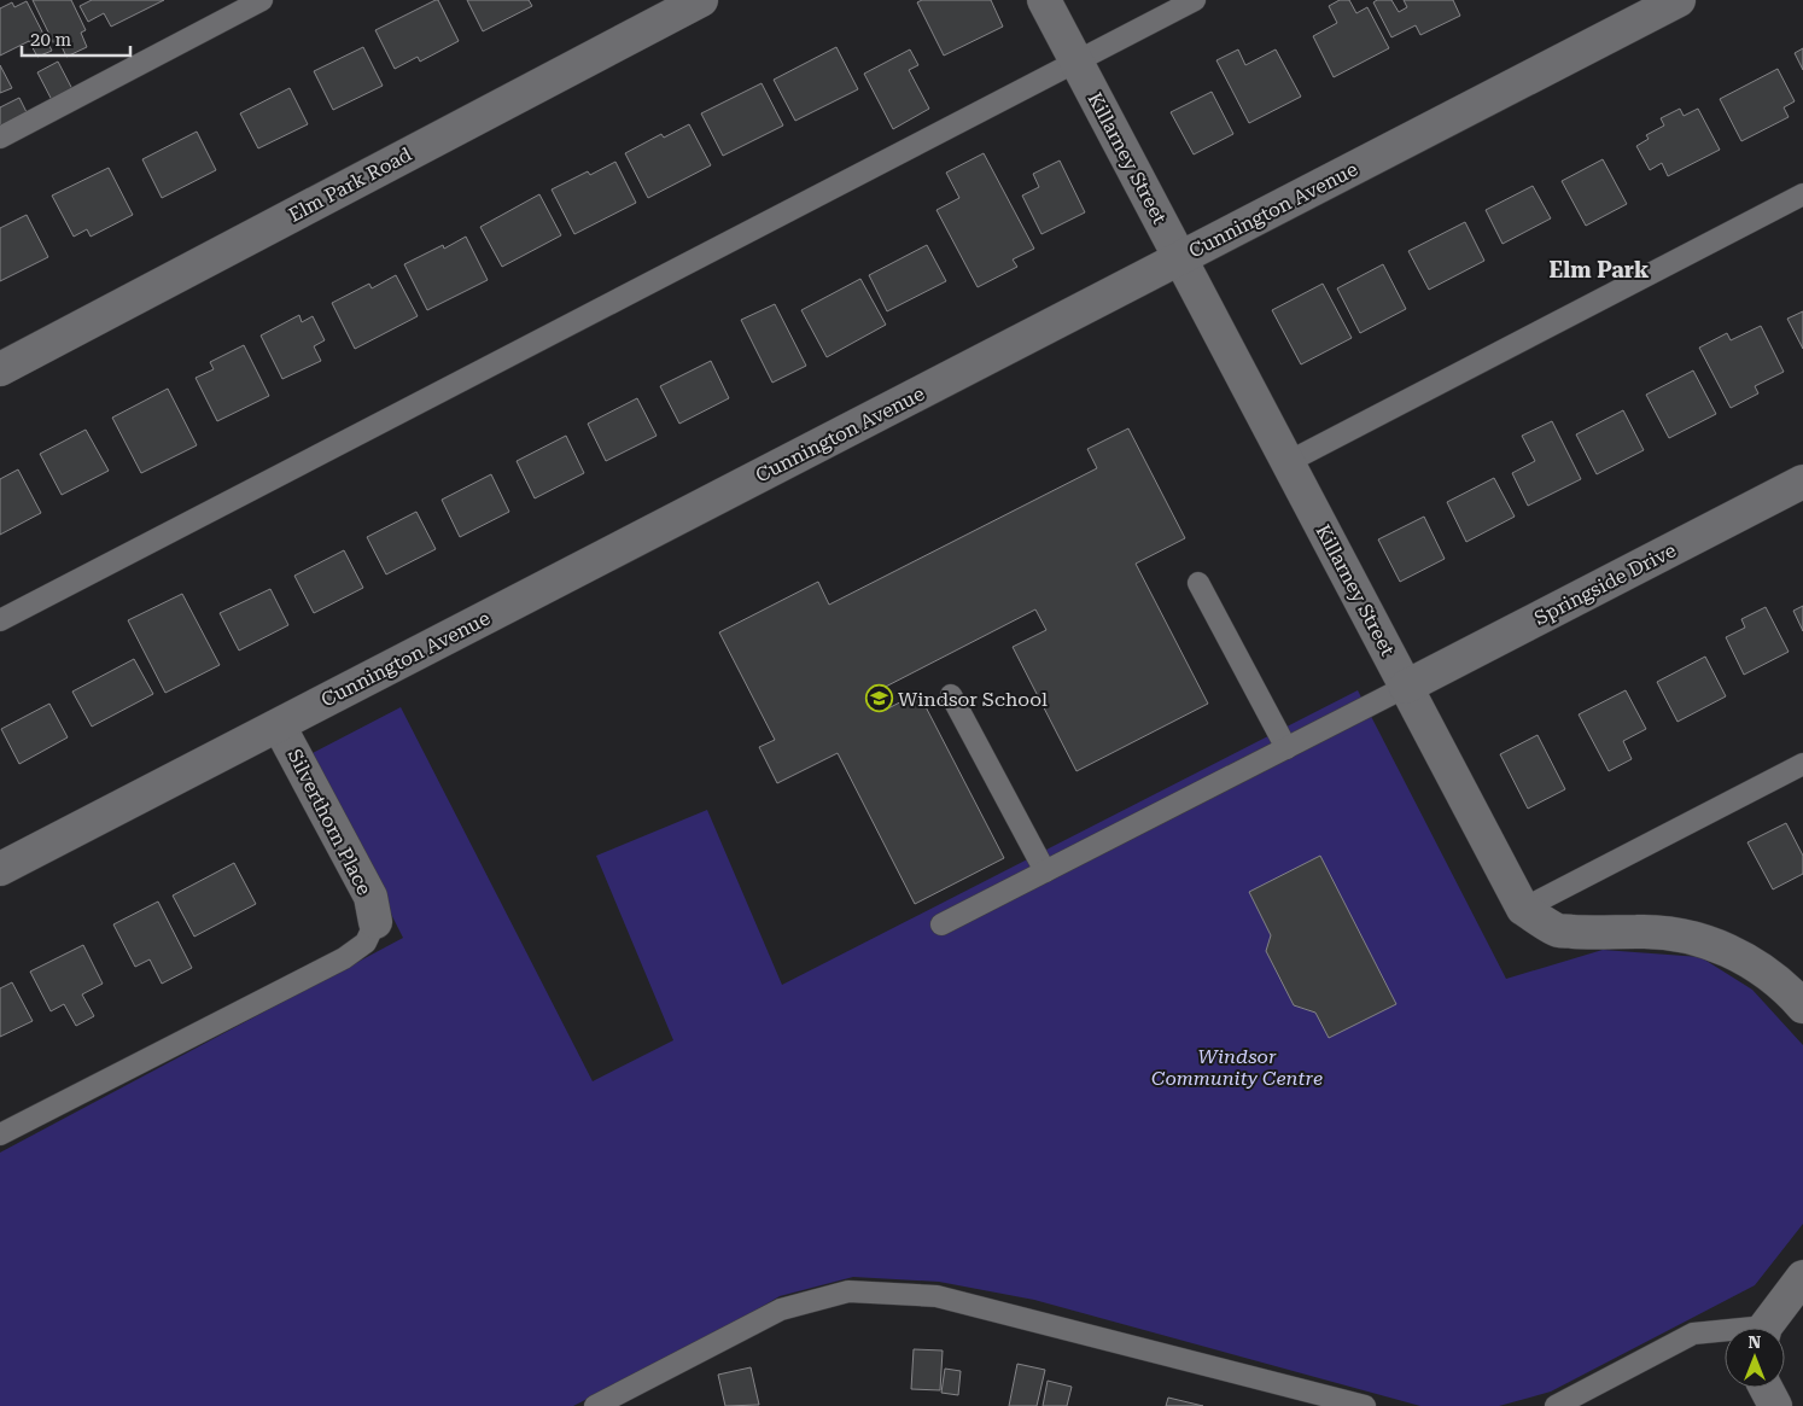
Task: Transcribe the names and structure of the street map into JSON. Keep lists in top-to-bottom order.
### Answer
{
  "streets": {
    "street": [
      "Killarney Street",
      "Elm Park Road",
      "Cunnington Avenue",
      "Springside Drive",
      "Silverthorn Place"
    ]
  },
  "crossings": [
    ["Killarney Street", "Cunnington Avenue"],
    ["Killarney Street", "Springside Drive"],
    ["Cunnington Avenue", "Silverthorn Place"]
  ],
  "districts": ["Elm Park"],
  "parks": ["Windsor Community Centre"],
  "places": {
    "school or university": ["Windsor School"]
  },
  "scale_bar": "20 m",
  "north": "top"
}
